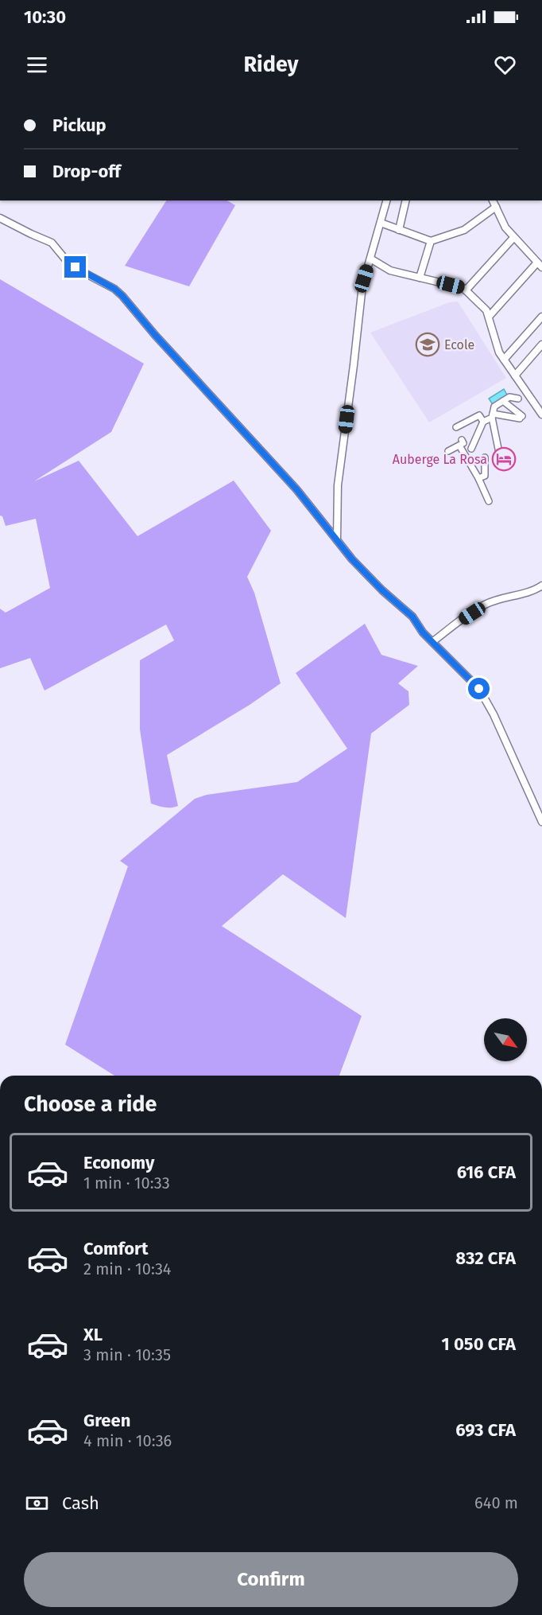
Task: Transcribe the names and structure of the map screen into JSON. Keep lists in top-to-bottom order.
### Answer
{
  "places": {
    "school or university": ["Ecole"],
    "hotel": ["Auberge La Rosa"]
  },
  "north": "bottom right",
  "page": {
    "status": "10:30",
    "header": "Ridey",
    "banner": ["Pickup", "Drop-off"],
    "heading": "Choose a ride",
    "list": [
      {
        "name": "Economy",
        "note": "1 min · 10:33",
        "value": "616 CFA"
      },
      {
        "name": "Comfort",
        "note": "2 min · 10:34",
        "value": "832 CFA"
      },
      {
        "name": "XL",
        "note": "3 min · 10:35",
        "value": "1 050 CFA"
      },
      {
        "name": "Green",
        "note": "4 min · 10:36",
        "value": "693 CFA"
      }
    ],
    "pay": ["Cash", "640 m"],
    "buttons": "Confirm"
  }
}
